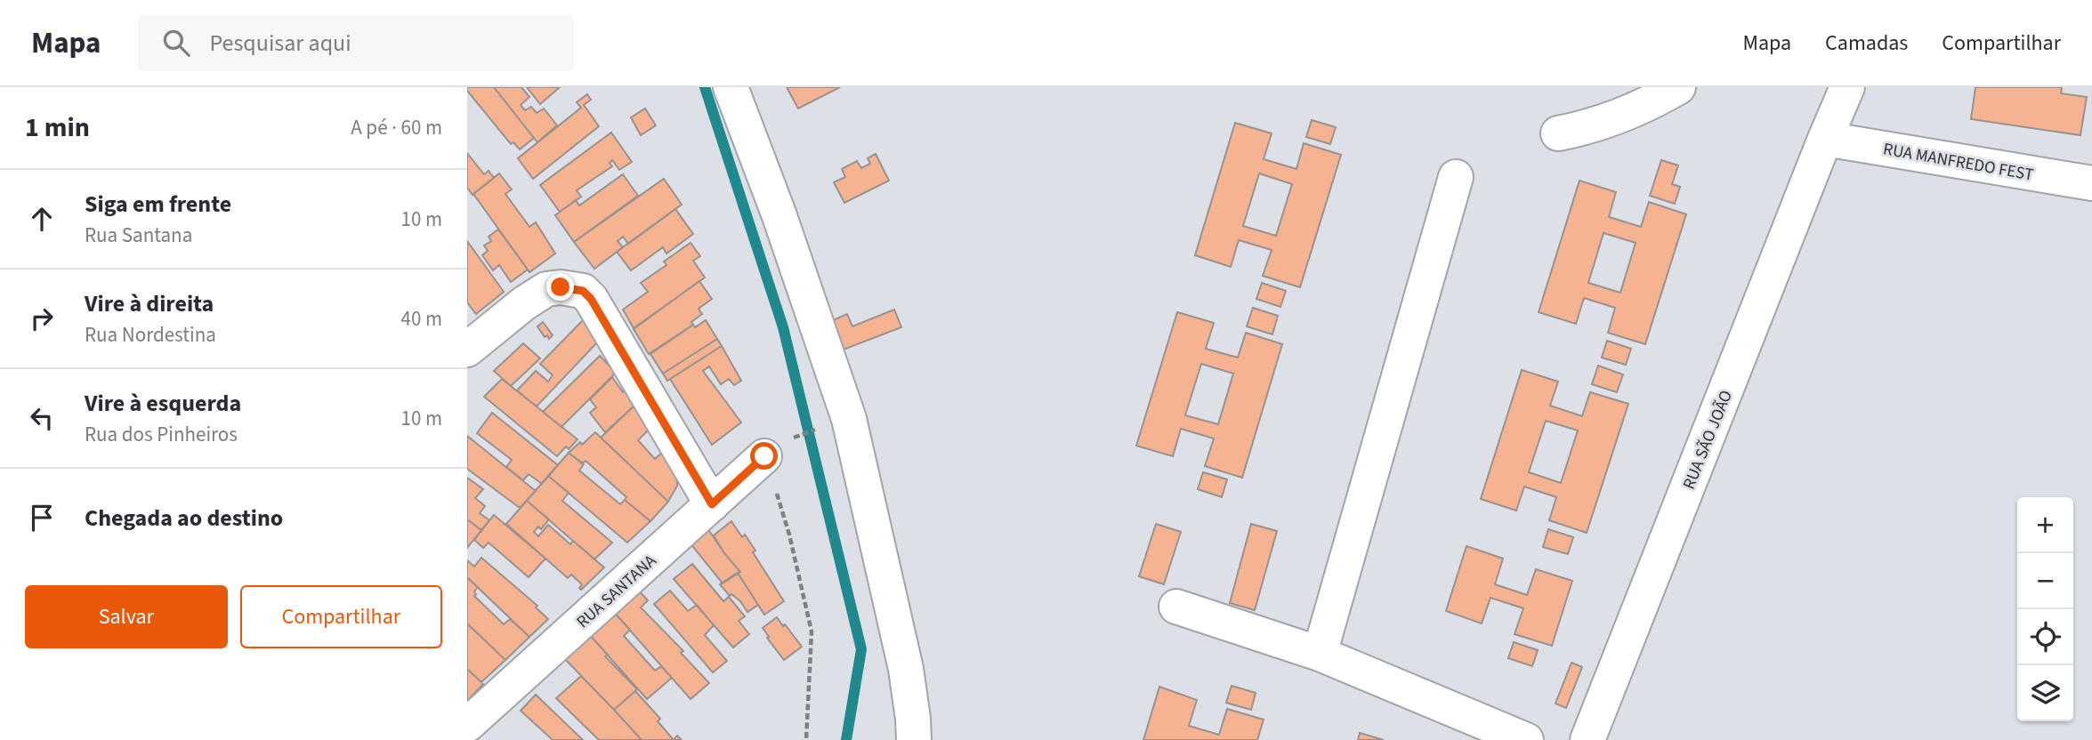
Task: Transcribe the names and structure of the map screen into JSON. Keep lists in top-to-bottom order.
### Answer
{
  "streets": {
    "street": ["RUA MANFREDO FEST", "RUA SÃO JOÃO", "RUA SANTANA"]
  },
  "crossings": [
    ["RUA MANFREDO FEST", "RUA SÃO JOÃO"]
  ],
  "page": {
    "header": "Mapa",
    "search": "Pesquisar aqui",
    "nav": ["Mapa", "Camadas", "Compartilhar"],
    "heading": ["1 min", "A pé · 60 m"],
    "list": [
      ["Siga em frente", "Rua Santana", "10 m"],
      ["Vire à direita", "Rua Nordestina", "40 m"],
      ["Vire à esquerda", "Rua dos Pinheiros", "10 m"],
      "Chegada ao destino"
    ],
    "map_buttons": ["+", "−"],
    "buttons": ["Salvar", "Compartilhar"]
  }
}
